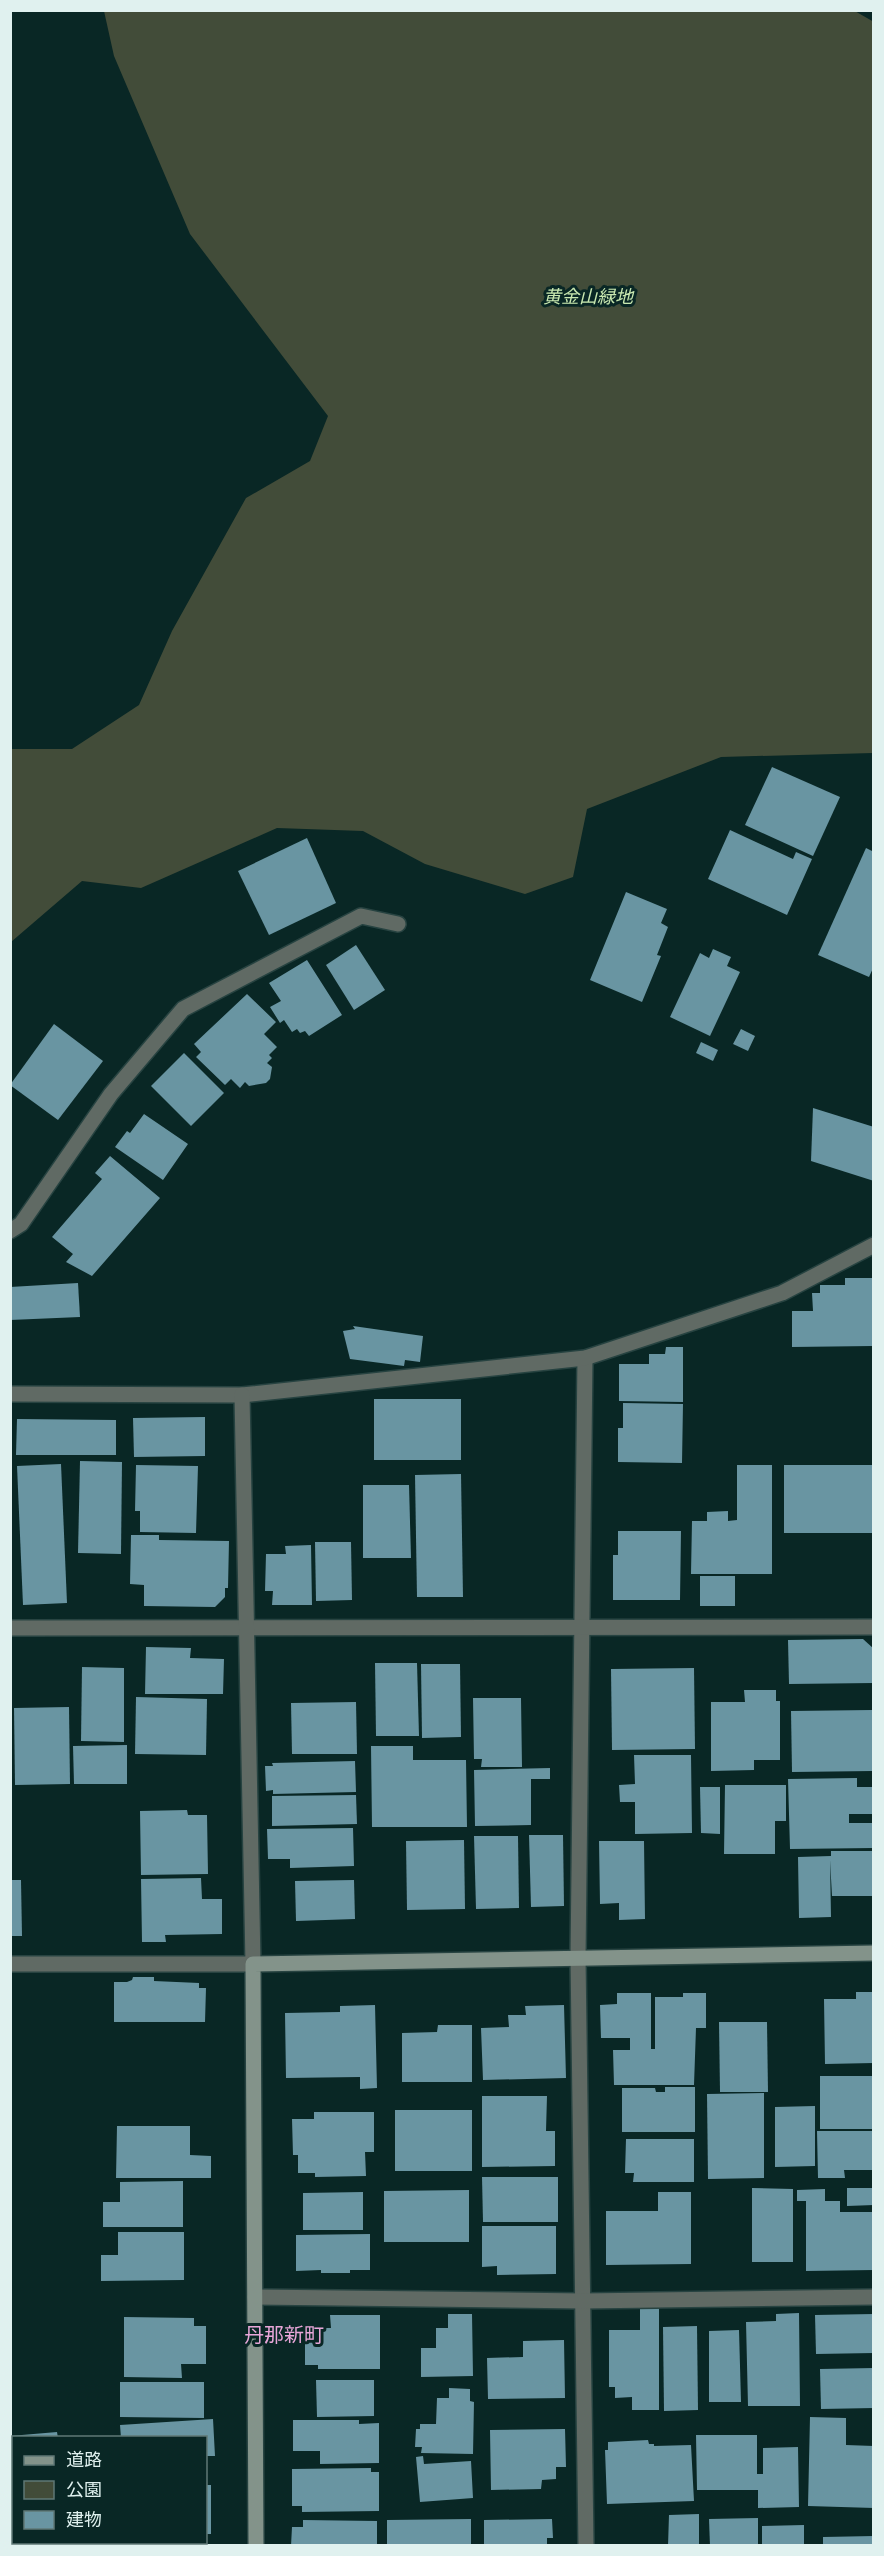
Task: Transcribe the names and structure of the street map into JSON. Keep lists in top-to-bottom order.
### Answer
{
  "districts": ["丹那新町"],
  "parks": ["黄金山緑地"],
  "legend": ["道路", "公園", "建物"]
}
